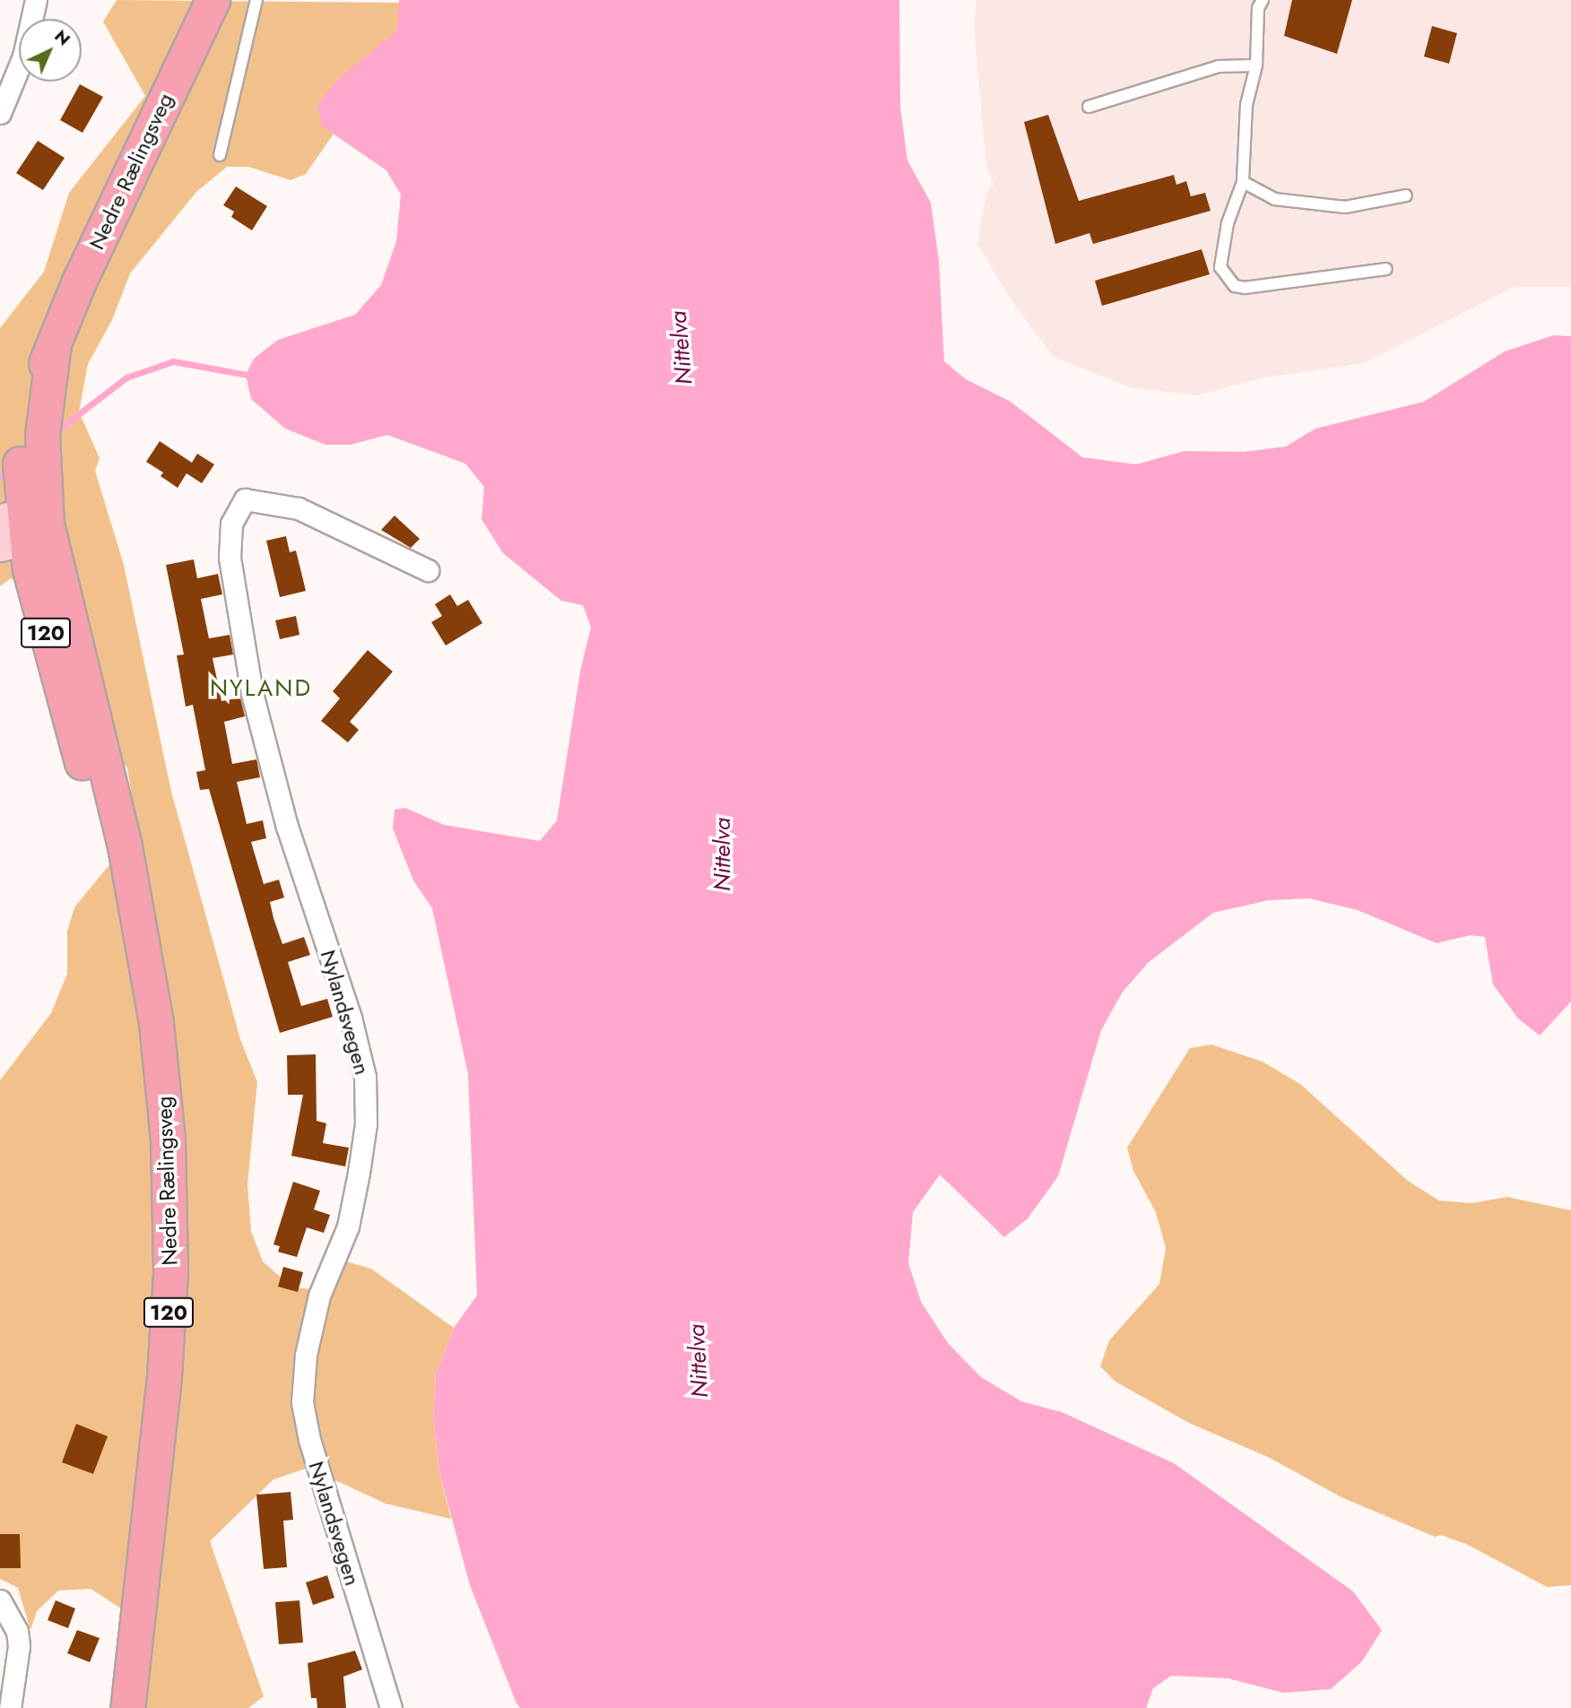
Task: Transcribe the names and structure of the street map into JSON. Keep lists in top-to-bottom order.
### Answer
{
  "streets": {
    "main road": ["Nedre Rælingsveg", "120"],
    "street": ["Nylandsvegen"]
  },
  "districts": ["NYLAND"],
  "water": ["Nittelva"],
  "north": "top right"
}
